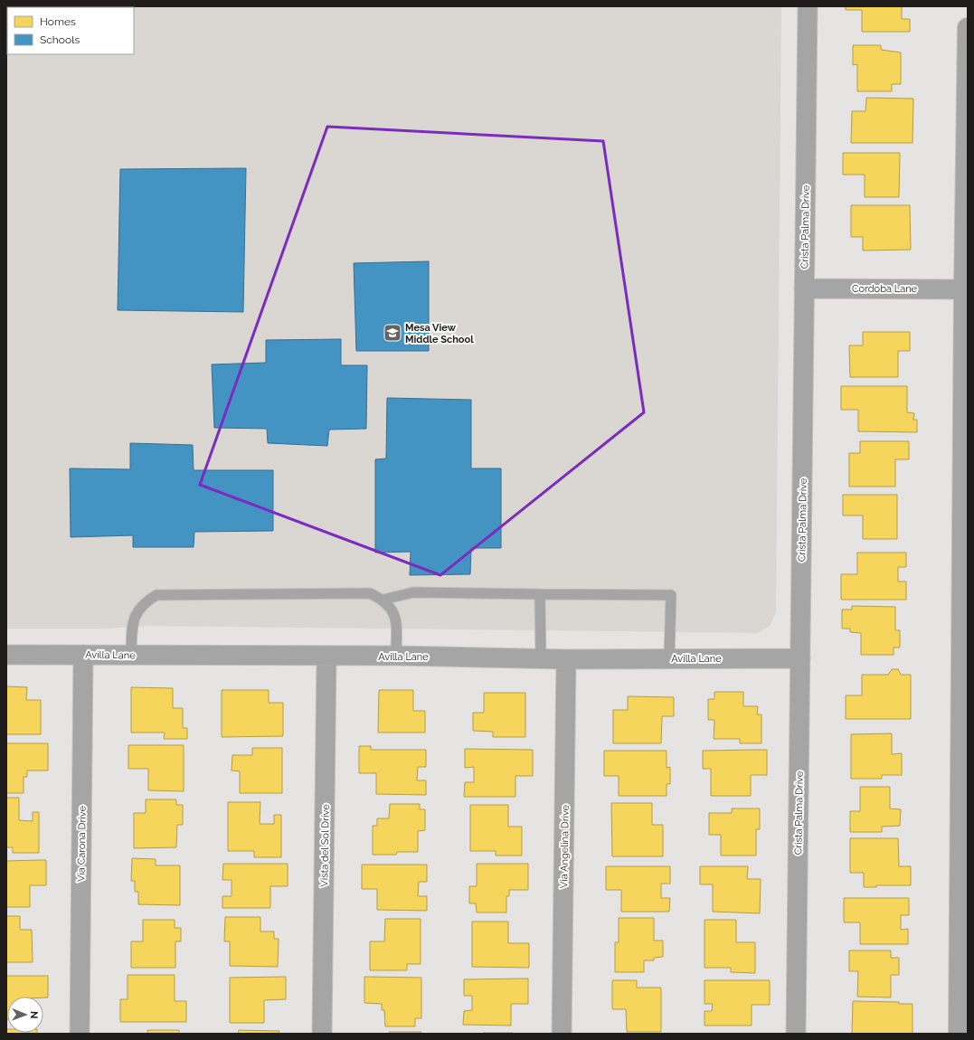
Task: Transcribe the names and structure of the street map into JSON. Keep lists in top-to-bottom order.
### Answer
{
  "streets": {
    "street": [
      "Crista Palma Drive",
      "Cordoba Lane",
      "Avilla Lane",
      "Via Carona Drive",
      "Vista del Sol Drive",
      "Via Angelina Drive"
    ]
  },
  "crossings": [
    ["Crista Palma Drive", "Cordoba Lane"],
    ["Crista Palma Drive", "Avilla Lane"],
    ["Avilla Lane", "Via Carona Drive"],
    ["Avilla Lane", "Vista del Sol Drive"],
    ["Avilla Lane", "Via Angelina Drive"]
  ],
  "places": {
    "school or university": ["Mesa View Middle School"]
  },
  "legend": ["Homes", "Schools"],
  "north": "right"
}
